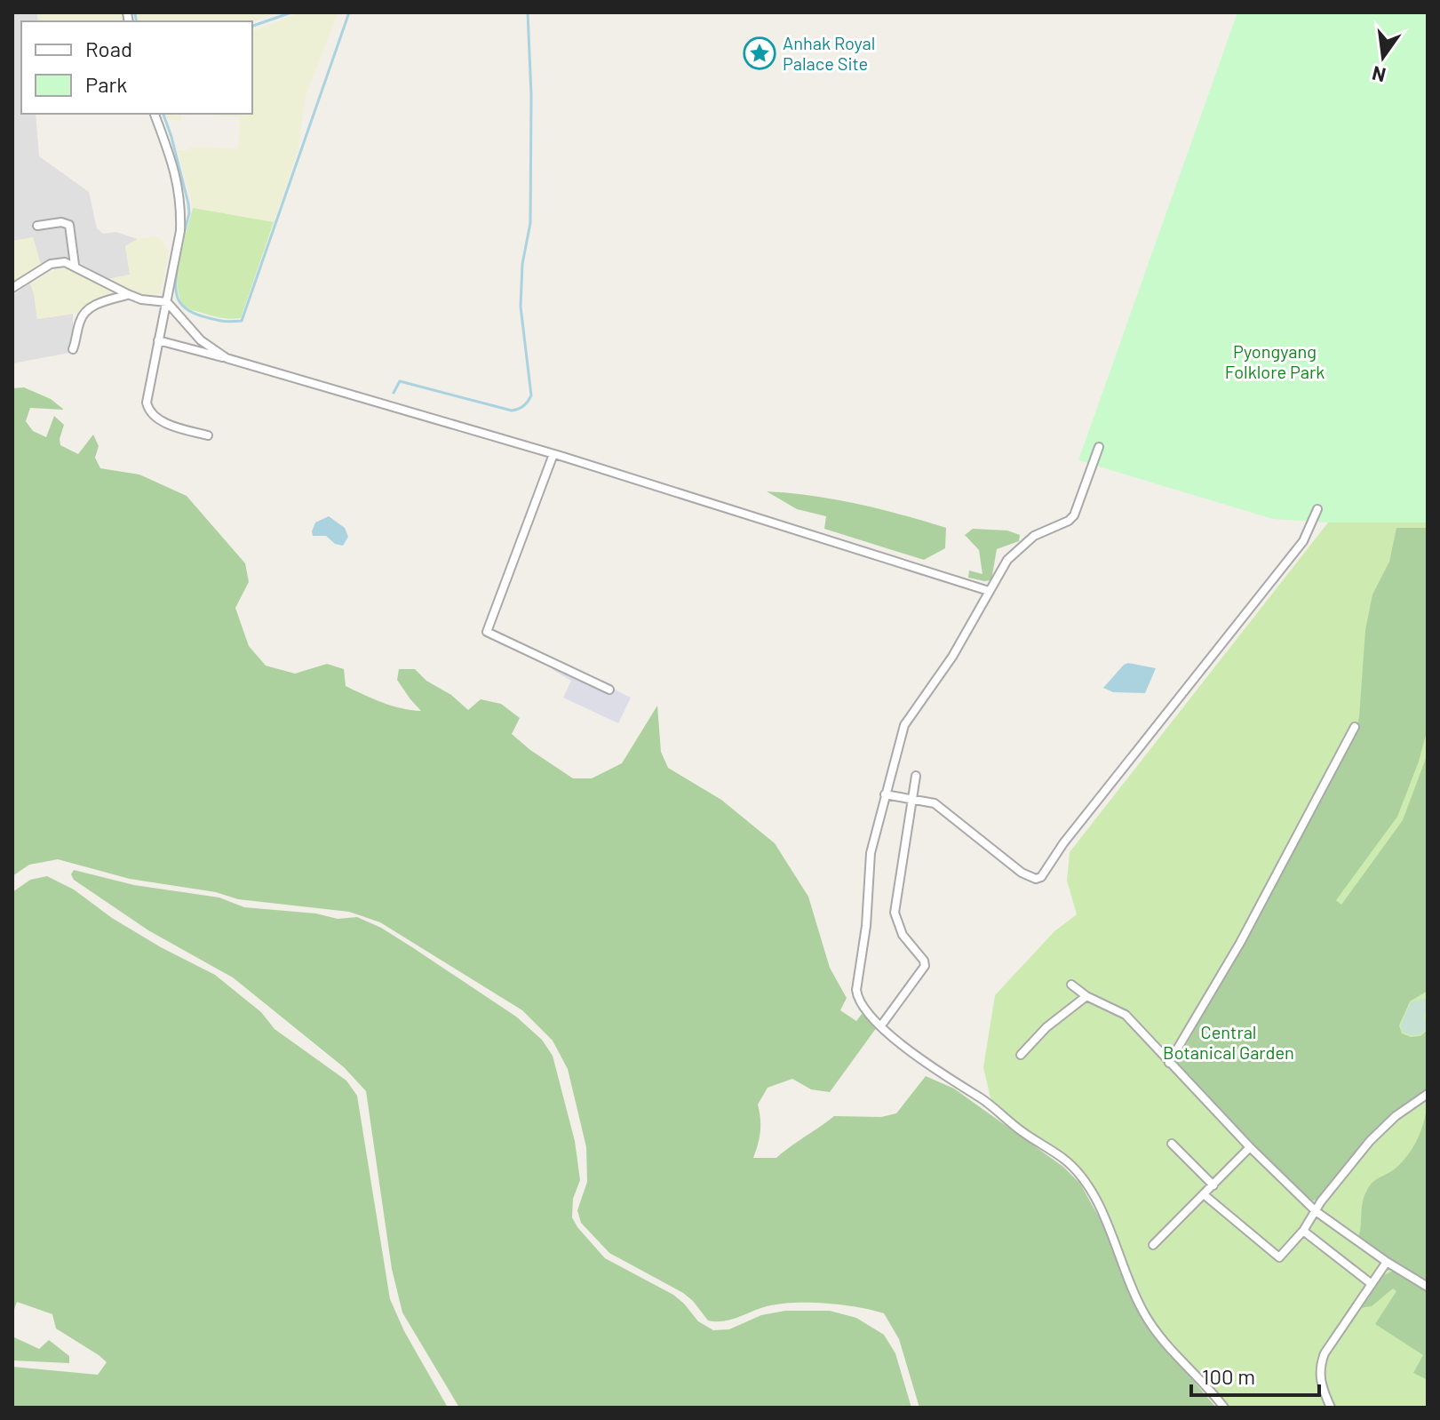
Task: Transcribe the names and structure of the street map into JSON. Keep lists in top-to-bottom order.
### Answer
{
  "parks": ["Pyongyang Folklore Park", "Central Botanical Garden"],
  "places": {
    "place": ["Anhak Royal Palace Site"]
  },
  "legend": ["Road", "Park"],
  "scale_bar": "100 m",
  "north": "bottom"
}
